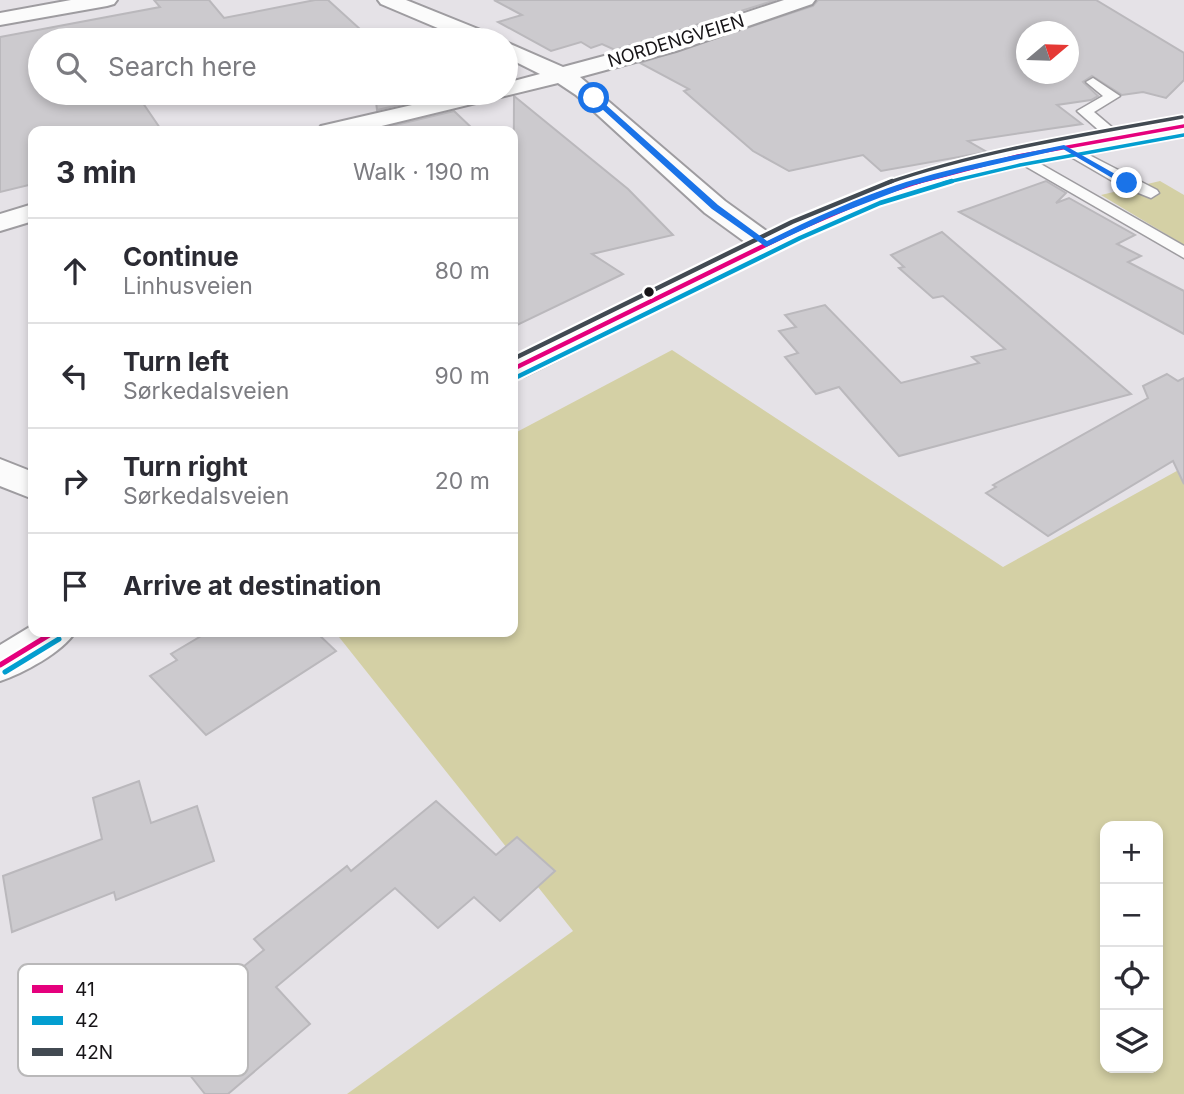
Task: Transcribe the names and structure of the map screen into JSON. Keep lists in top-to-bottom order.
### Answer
{
  "streets": {
    "street": ["NORDENGVEIEN"]
  },
  "lines": ["transit line 42N", "transit line 41", "transit line 42"],
  "legend": ["41", "42", "42N"],
  "north": "right",
  "page": {
    "search": "Search here",
    "heading": ["3 min", "Walk · 190 m"],
    "list": [
      ["Continue", "Linhusveien", "80 m"],
      ["Turn left", "Sørkedalsveien", "90 m"],
      ["Turn right", "Sørkedalsveien", "20 m"],
      "Arrive at destination"
    ],
    "map_buttons": ["+", "−"]
  }
}
